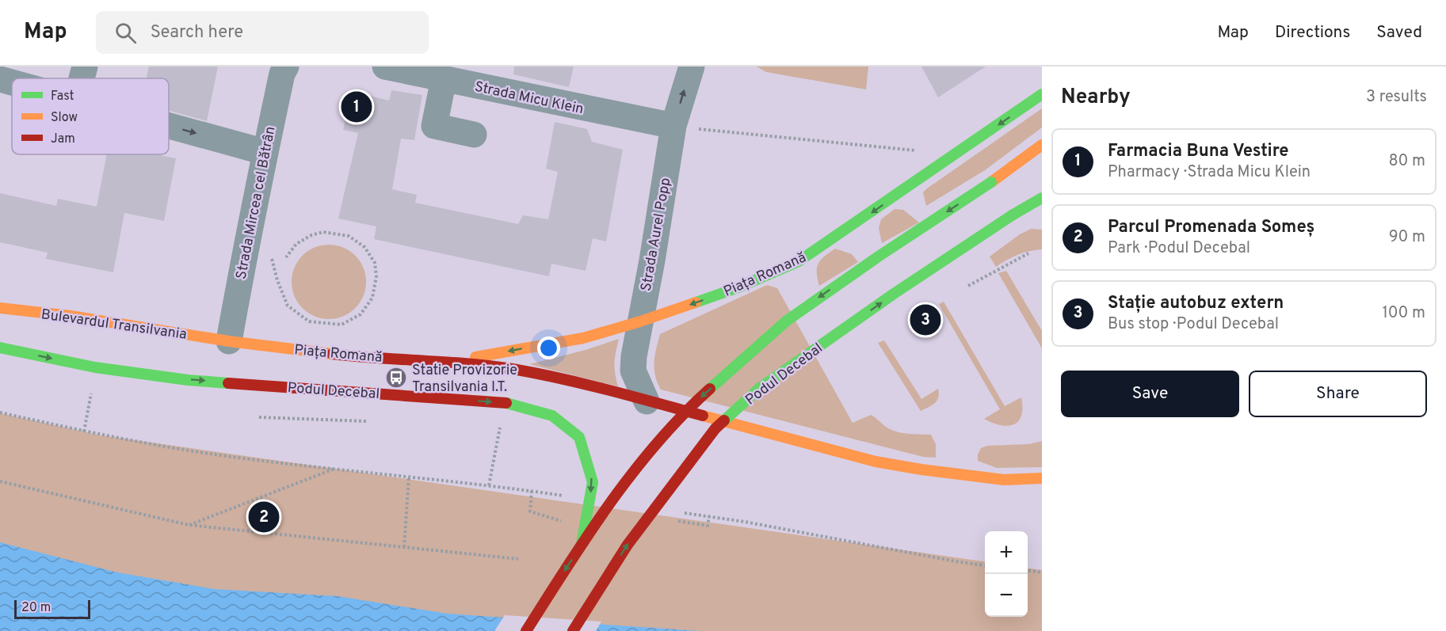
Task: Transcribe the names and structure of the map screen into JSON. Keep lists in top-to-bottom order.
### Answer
{
  "streets": {
    "street": [
      "Strada Micu Klein",
      "Strada Mircea cel Bătrân",
      "Strada Aurel Popp",
      "Piața Romană",
      "Bulevardul Transilvania",
      "Podul Decebal"
    ]
  },
  "crossings": [
    ["Strada Micu Klein", "Strada Aurel Popp"],
    ["Strada Mircea cel Bătrân", "Piața Romană"],
    ["Strada Mircea cel Bătrân", "Bulevardul Transilvania"],
    ["Strada Aurel Popp", "Piața Romană"],
    ["Piața Romană", "Bulevardul Transilvania"]
  ],
  "one_way": ["Piața Romană"],
  "places": {
    "bus stop": ["Statie Provizorie Transilvania I.T."]
  },
  "legend": ["Fast", "Slow", "Jam"],
  "scale_bar": "20 m",
  "page": {
    "header": "Map",
    "search": "Search here",
    "nav": ["Map", "Directions", "Saved"],
    "heading": ["Nearby", "3 results"],
    "pins": ["1", "3", "2"],
    "list": [
      {
        "mark": "1",
        "name": "Farmacia Buna Vestire",
        "note": "Pharmacy · Strada Micu Klein",
        "value": "80 m"
      },
      {
        "mark": "2",
        "name": "Parcul Promenada Someș",
        "note": "Park · Podul Decebal",
        "value": "90 m"
      },
      {
        "mark": "3",
        "name": "Stație autobuz extern",
        "note": "Bus stop · Podul Decebal",
        "value": "100 m"
      }
    ],
    "buttons": ["Save", "Share"],
    "map_buttons": ["+", "−"],
    "scale": "20 m"
  }
}
